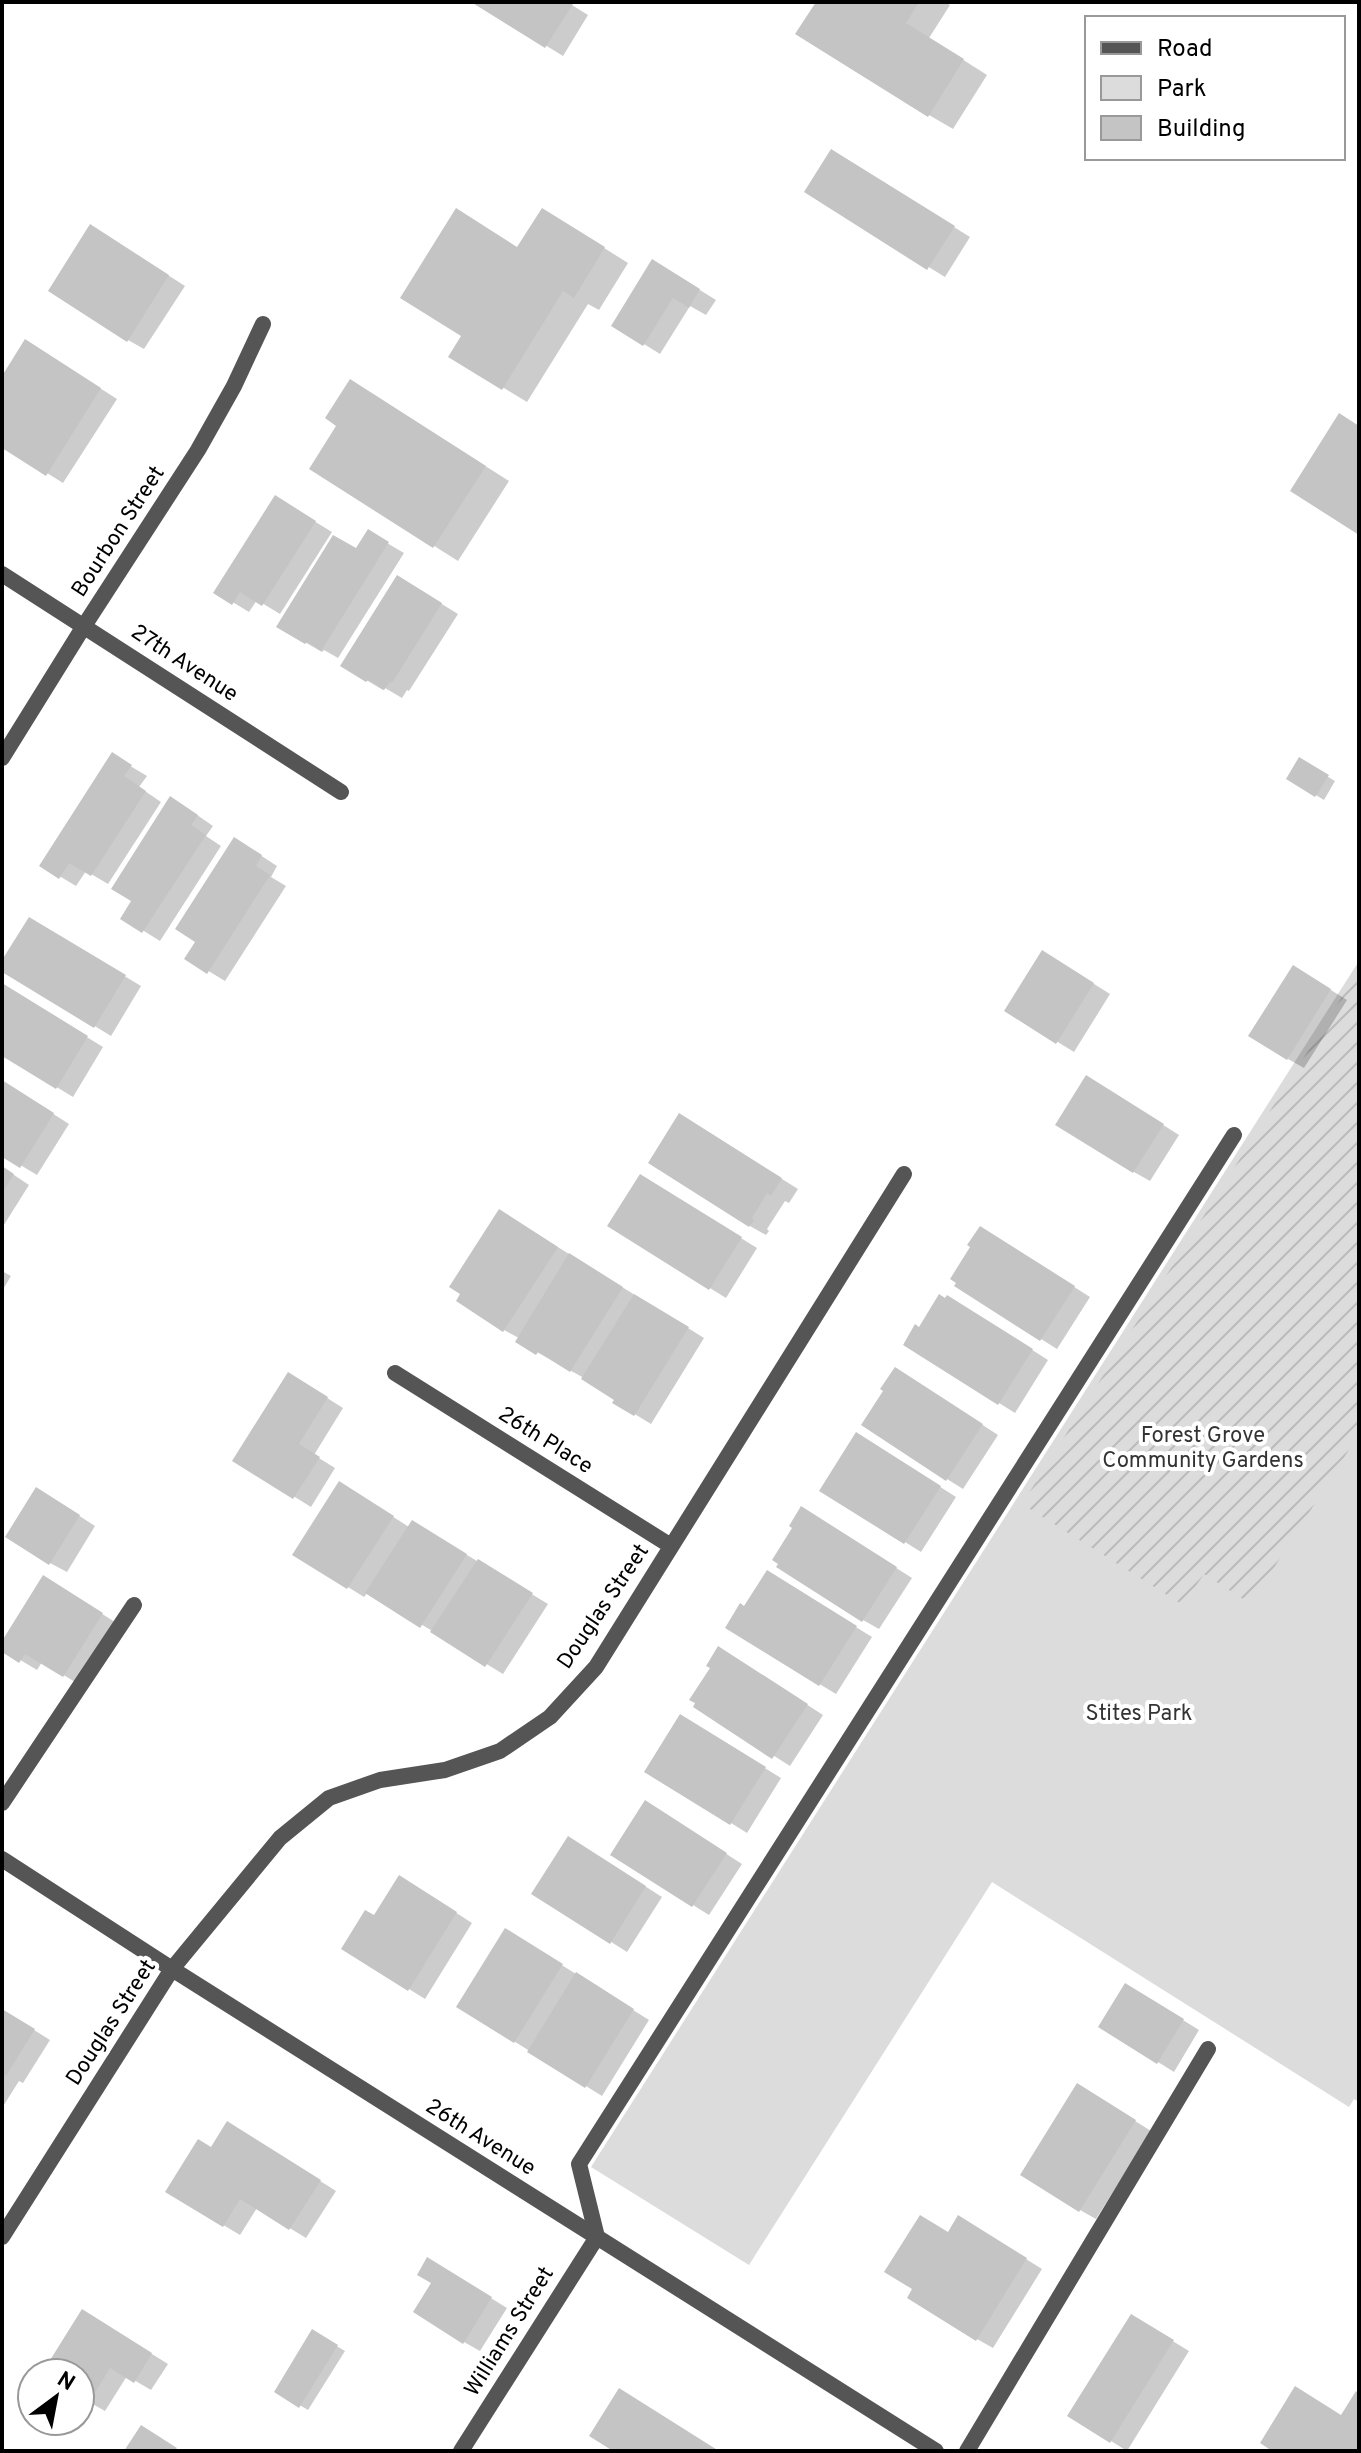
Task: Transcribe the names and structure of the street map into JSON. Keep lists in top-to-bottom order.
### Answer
{
  "streets": {
    "street": [
      "Bourbon Street",
      "27th Avenue",
      "26th Place",
      "Douglas Street",
      "26th Avenue",
      "Williams Street"
    ]
  },
  "crossings": [
    ["Bourbon Street", "27th Avenue"],
    ["26th Place", "Douglas Street"],
    ["Douglas Street", "26th Avenue"],
    ["26th Avenue", "Williams Street"]
  ],
  "parks": ["Forest Grove Community Gardens", "Stites Park"],
  "legend": ["Road", "Park", "Building"],
  "north": "top right"
}
